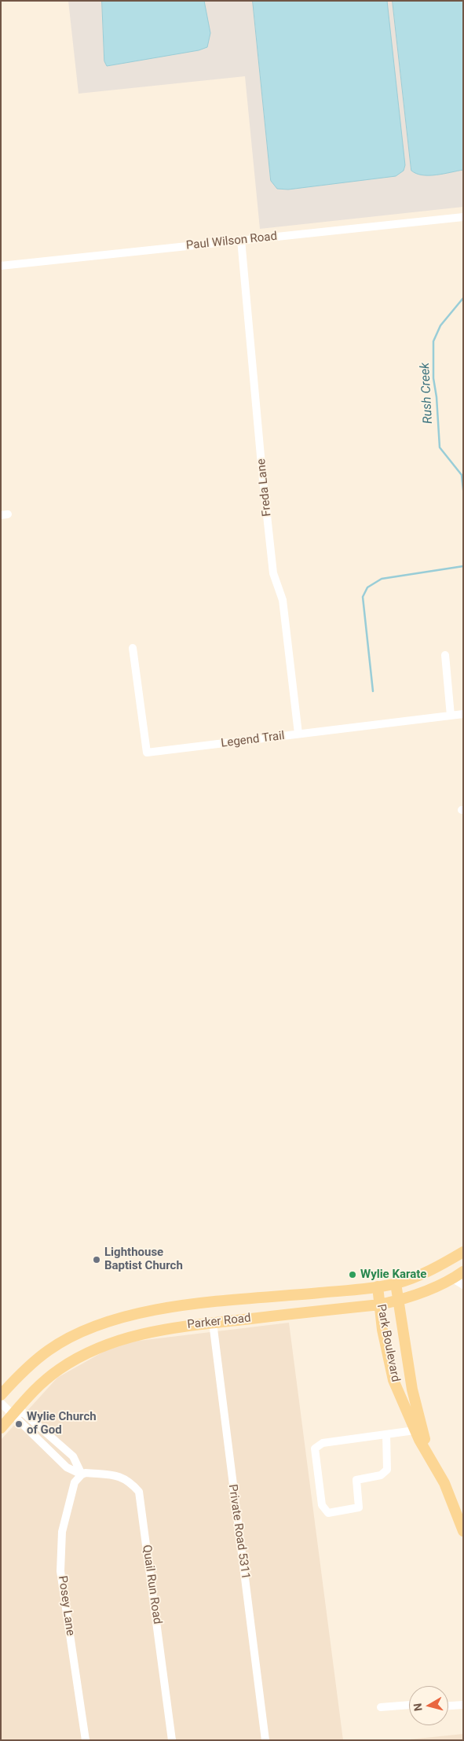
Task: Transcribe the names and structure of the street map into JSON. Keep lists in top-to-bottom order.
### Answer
{
  "streets": {
    "main road": ["Parker Road", "Park Boulevard"],
    "street": [
      "Paul Wilson Road",
      "Freda Lane",
      "Legend Trail",
      "Private Road 5311",
      "Quail Run Road",
      "Posey Lane"
    ]
  },
  "crossings": [
    ["Paul Wilson Road", "Freda Lane"],
    ["Freda Lane", "Legend Trail"],
    ["Parker Road", "Park Boulevard"],
    ["Parker Road", "Private Road 5311"],
    ["Parker Road", "Quail Run Road"],
    ["Quail Run Road", "Posey Lane"]
  ],
  "water": ["Rush Creek"],
  "places": ["Lighthouse Baptist Church", "Wylie Karate", "Wylie Church of God"],
  "north": "left"
}
